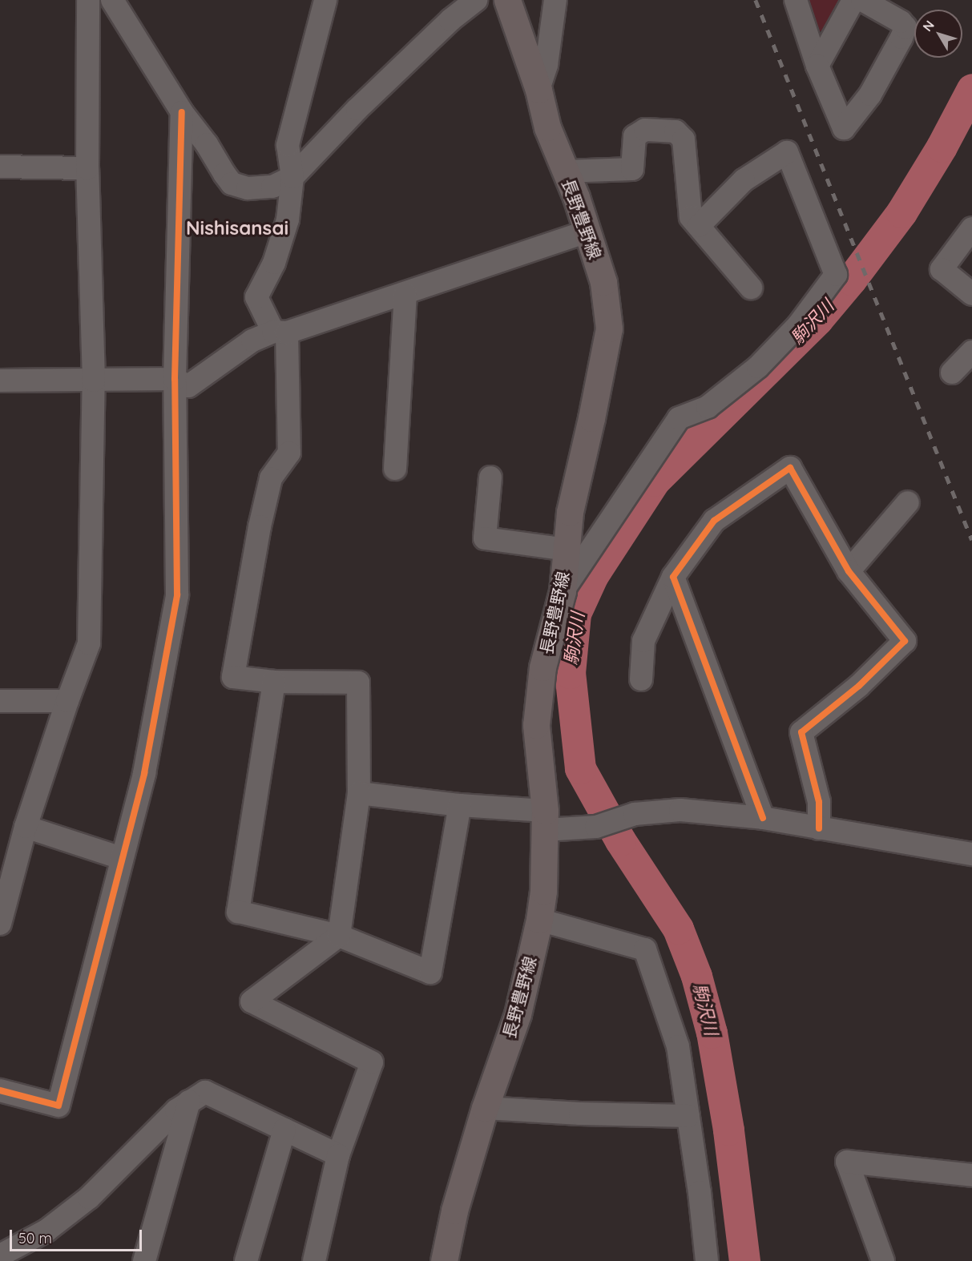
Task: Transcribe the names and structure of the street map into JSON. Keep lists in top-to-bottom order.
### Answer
{
  "streets": {
    "main road": ["長野豊野線"]
  },
  "districts": ["Nishisansai"],
  "water": ["駒沢川"],
  "scale_bar": "50 m",
  "north": "top left"
}
